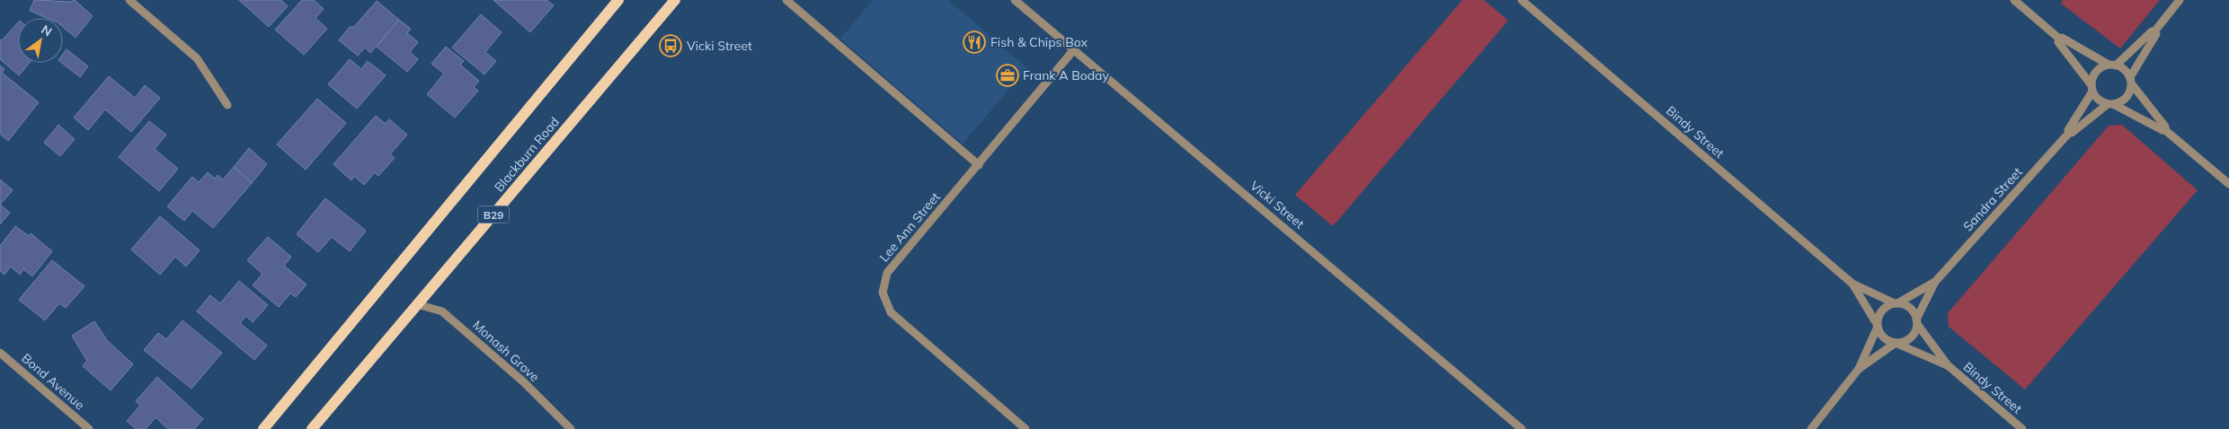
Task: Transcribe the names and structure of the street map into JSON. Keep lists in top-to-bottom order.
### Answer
{
  "streets": {
    "main road": ["Blackburn Road", "B29"],
    "street": [
      "Bindy Street",
      "Sandra Street",
      "Vicki Street",
      "Lee Ann Street",
      "Monash Grove",
      "Bond Avenue"
    ]
  },
  "crossings": [
    ["Bindy Street", "Sandra Street"],
    ["Blackburn Road", "Monash Grove"],
    ["Vicki Street", "Lee Ann Street"]
  ],
  "places": {
    "restaurant": ["Fish & Chips Box"],
    "bus stop": ["Vicki Street"],
    "office": ["Frank A Boday"]
  },
  "north": "top right"
}
